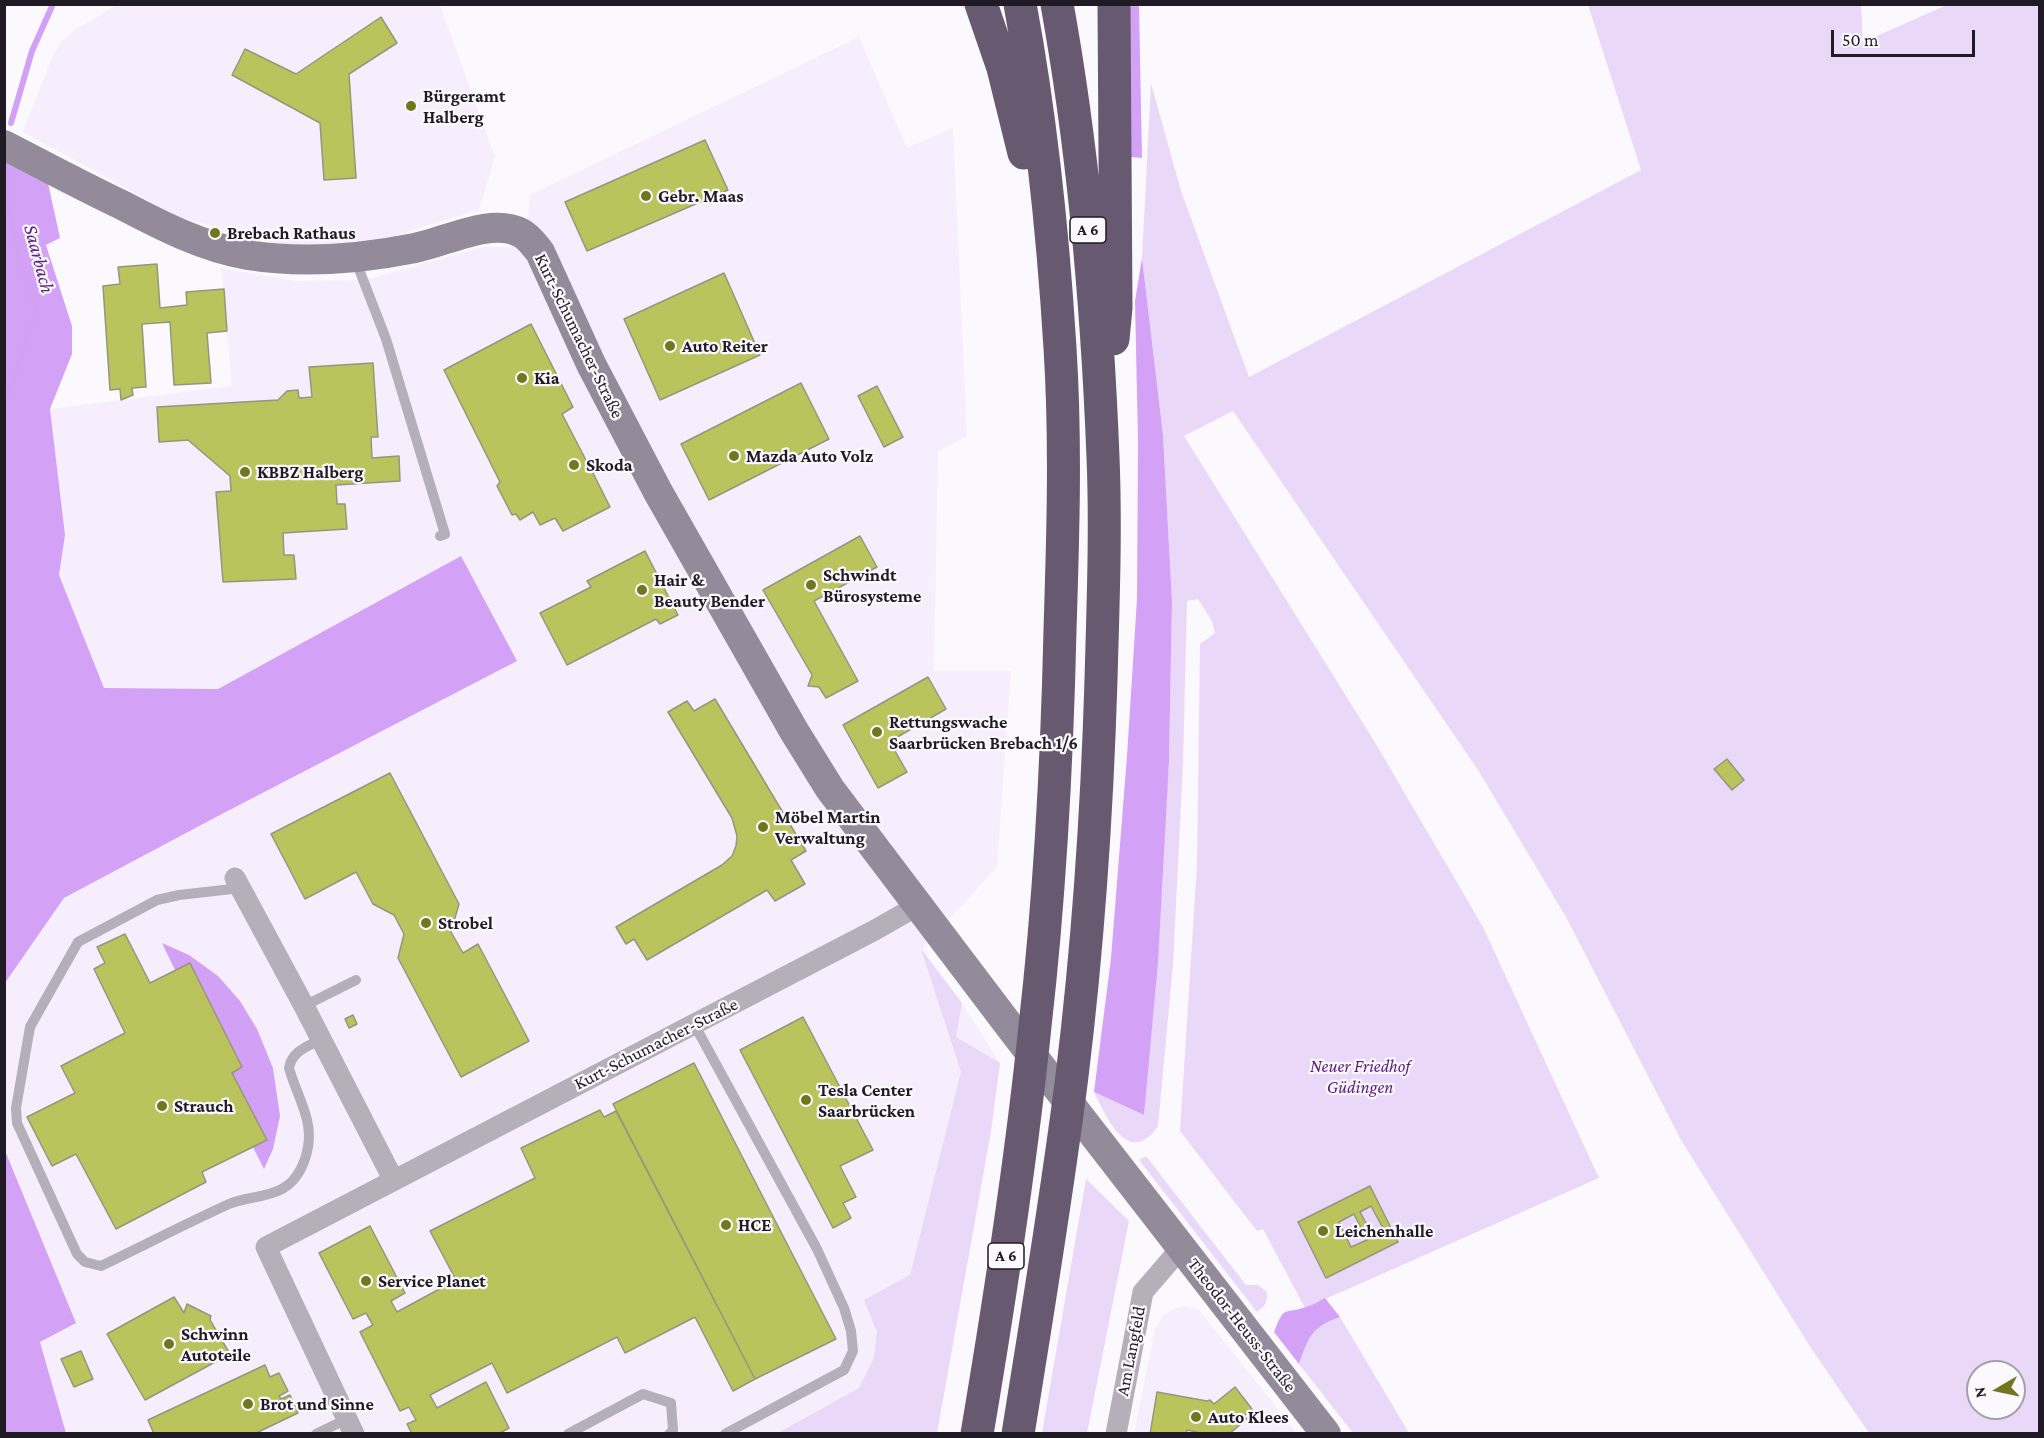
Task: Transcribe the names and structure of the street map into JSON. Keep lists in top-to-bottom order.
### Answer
{
  "streets": {
    "highway": ["A 6"],
    "street": ["Kurt-Schumacher-Straße", "Theodor-Heuss-Straße", "Am Langfeld"]
  },
  "crossings": [
    ["Kurt-Schumacher-Straße", "Theodor-Heuss-Straße"],
    ["Theodor-Heuss-Straße", "Am Langfeld"]
  ],
  "water": ["Saarbach"],
  "parks": ["Neuer Friedhof Güdingen"],
  "places": [
    "Bürgeramt Halberg",
    "Gebr. Maas",
    "Brebach Rathaus",
    "Auto Reiter",
    "Kia",
    "Mazda Auto Volz",
    "Skoda",
    "KBBZ Halberg",
    "Schwindt Bürosysteme",
    "Hair & Beauty Bender",
    "Rettungswache Saarbrücken Brebach 1/6",
    "Möbel Martin Verwaltung",
    "Strobel",
    "Tesla Center Saarbrücken",
    "Strauch",
    "HCE",
    "Leichenhalle",
    "Service Planet",
    "Schwinn Autoteile",
    "Brot und Sinne",
    "Auto Klees"
  ],
  "scale_bar": "50 m",
  "north": "left"
}
